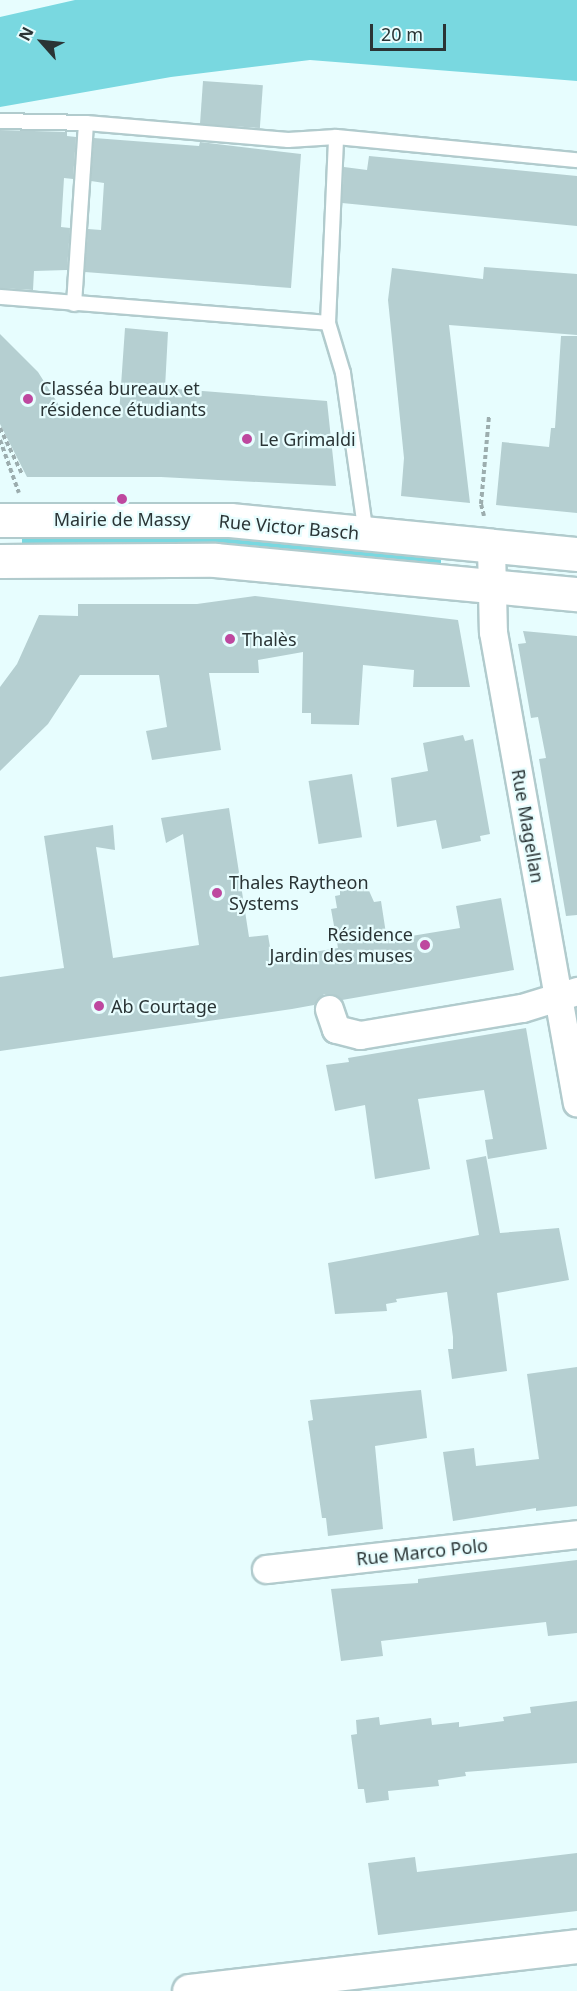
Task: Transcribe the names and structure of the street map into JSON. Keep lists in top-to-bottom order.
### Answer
{
  "streets": {
    "street": ["Rue Victor Basch", "Rue Magellan", "Rue Marco Polo"]
  },
  "crossings": [
    ["Rue Victor Basch", "Rue Magellan"]
  ],
  "places": [
    "Classéa bureaux et résidence étudiants",
    "Le Grimaldi",
    "Mairie de Massy",
    "Thalès",
    "Thales Raytheon Systems",
    "Résidence Jardin des muses",
    "Ab Courtage"
  ],
  "scale_bar": "20 m",
  "north": "top left"
}
